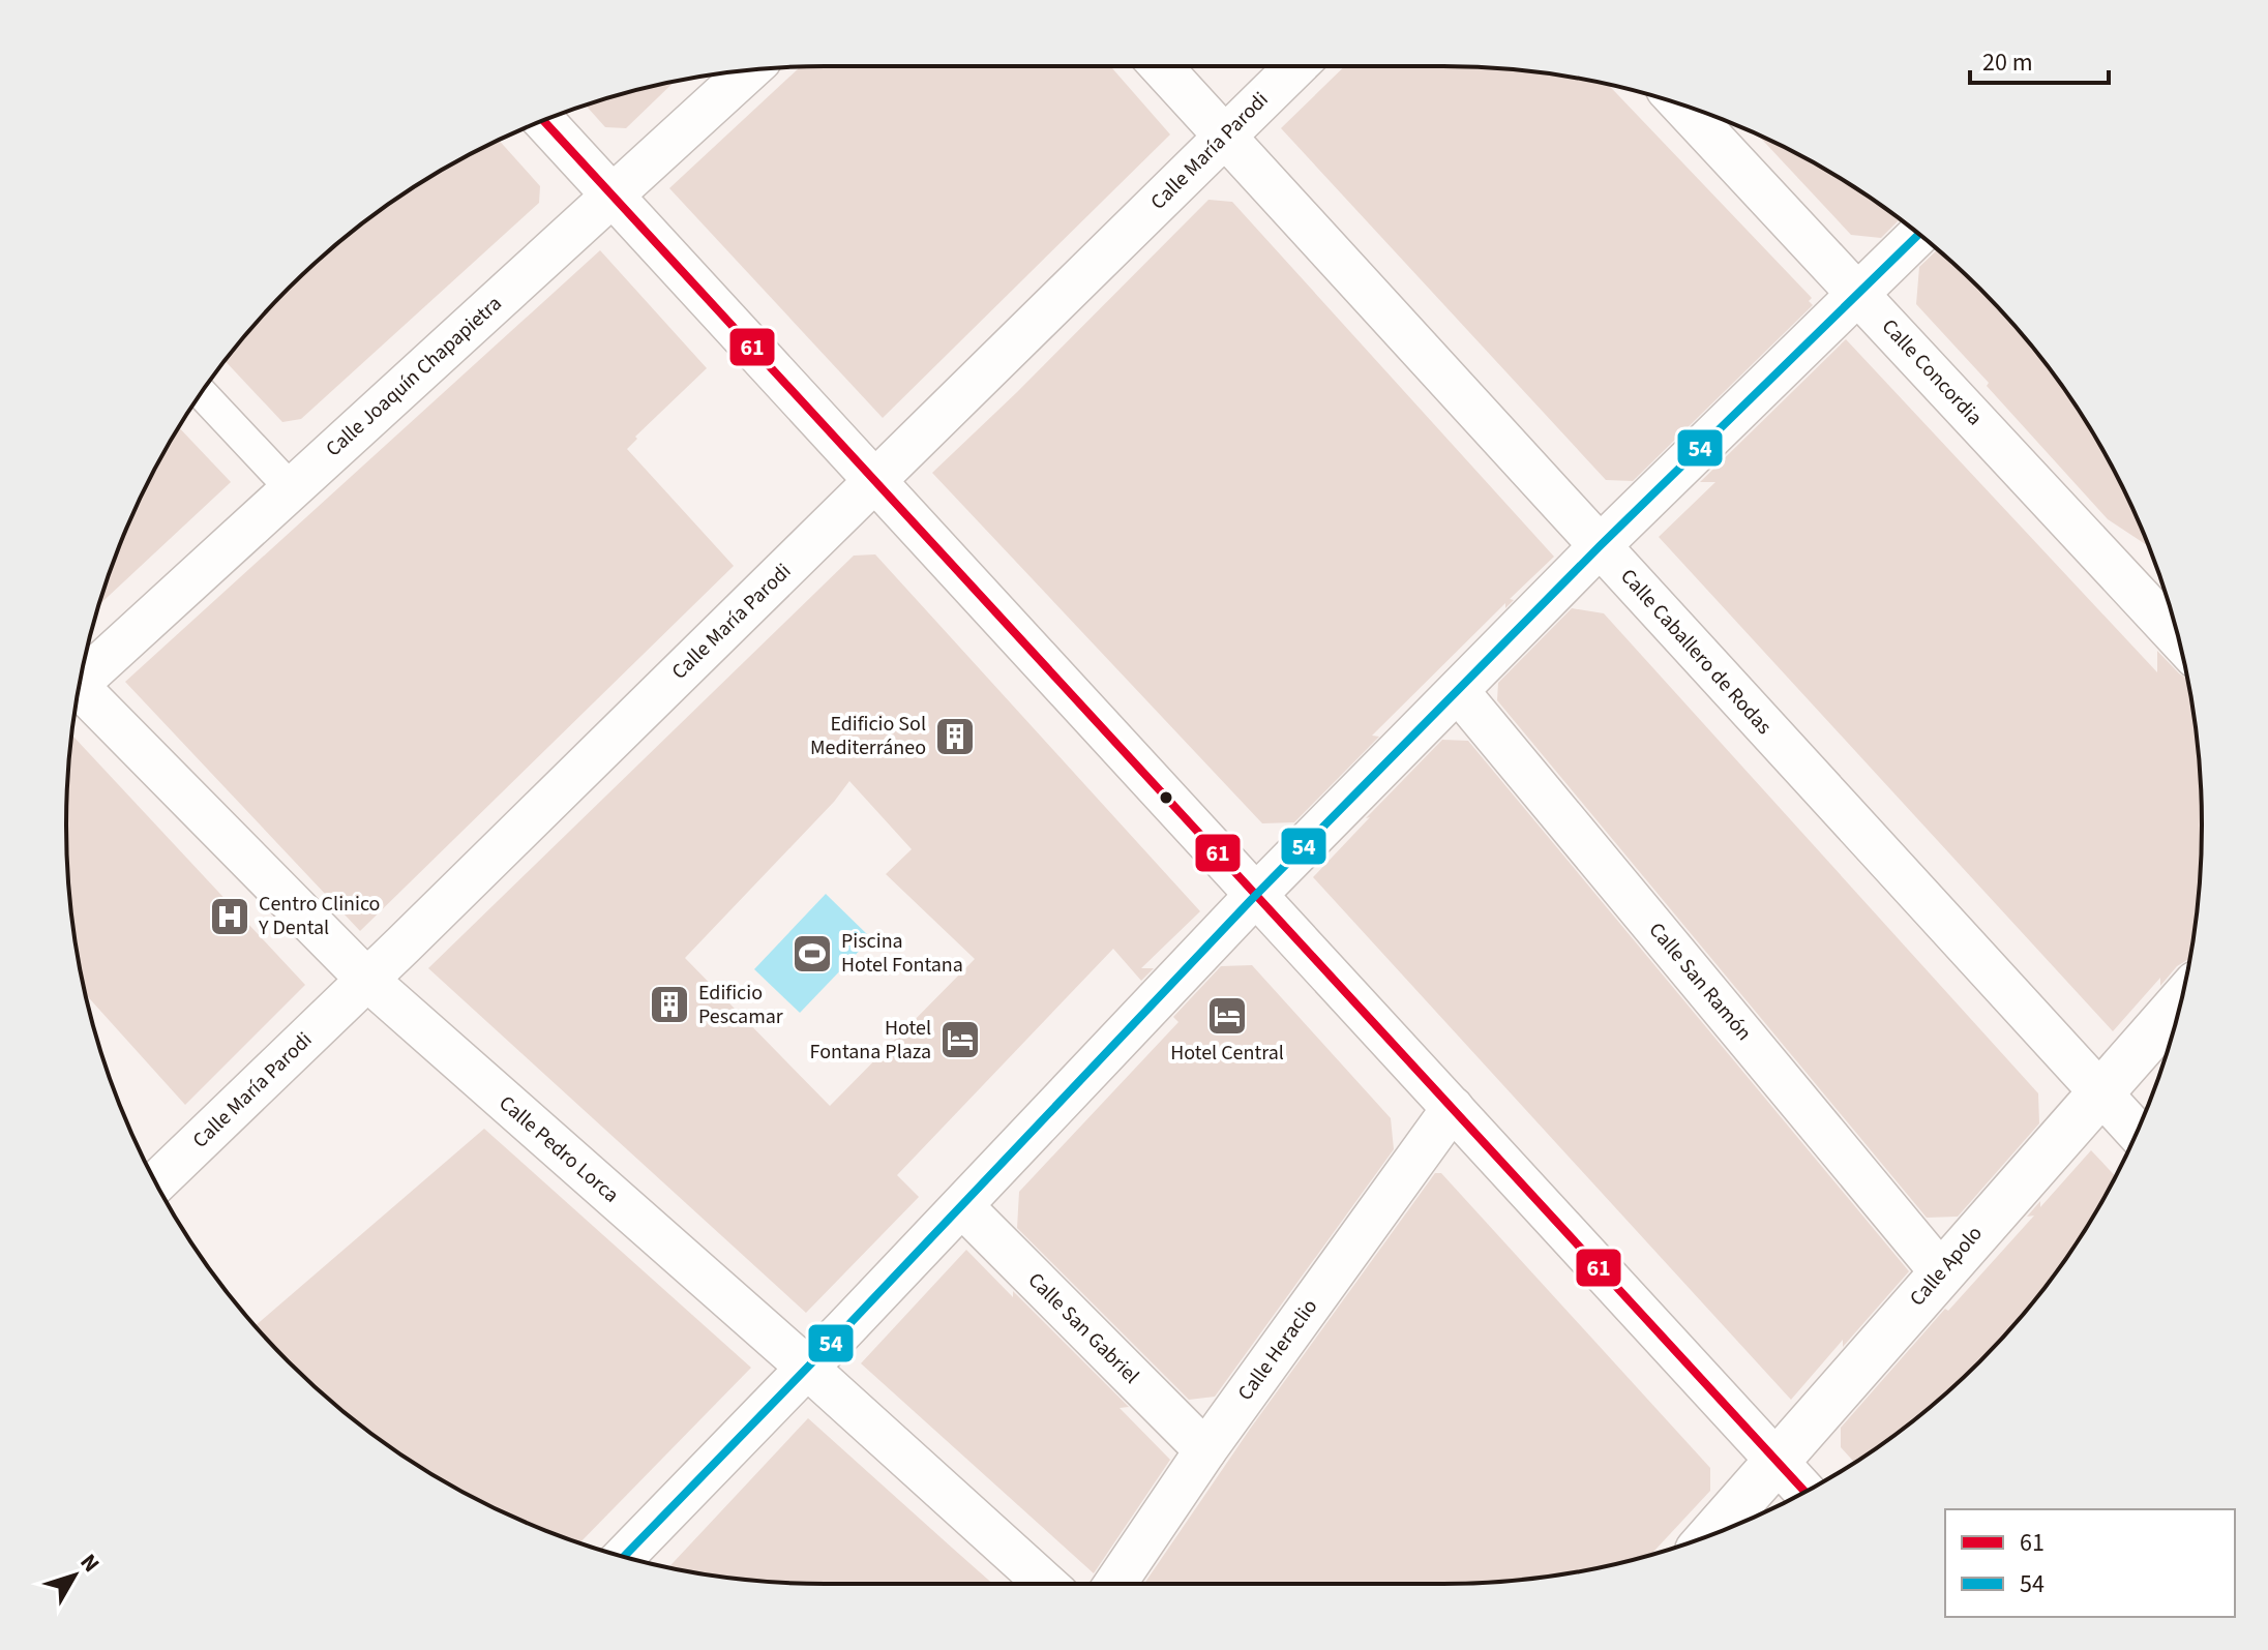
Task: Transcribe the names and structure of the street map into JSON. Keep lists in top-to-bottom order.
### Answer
{
  "streets": {
    "street": [
      "Calle María Parodi",
      "Calle Concordia",
      "Calle Joaquín Chapapietra",
      "Calle Caballero de Rodas",
      "Calle San Ramón",
      "Calle Pedro Lorca",
      "Calle Apolo",
      "Calle San Gabriel",
      "Calle Heraclio"
    ]
  },
  "crossings": [
    ["Calle María Parodi", "Calle Caballero de Rodas"],
    ["Calle María Parodi", "Calle Pedro Lorca"],
    ["Calle Caballero de Rodas", "Calle Apolo"],
    ["Calle San Ramón", "Calle Apolo"],
    ["Calle San Gabriel", "Calle Heraclio"]
  ],
  "places": {
    "building": ["Edificio Sol Mediterráneo", "Edificio Pescamar"],
    "hospital": ["Centro Clinico Y Dental"],
    "sports": ["Piscina Hotel Fontana"],
    "hotel": ["Hotel Central", "Hotel Fontana Plaza"]
  },
  "lines": ["transit line 61", "transit line 54"],
  "legend": ["61", "54"],
  "scale_bar": "20 m",
  "north": "top right"
}
